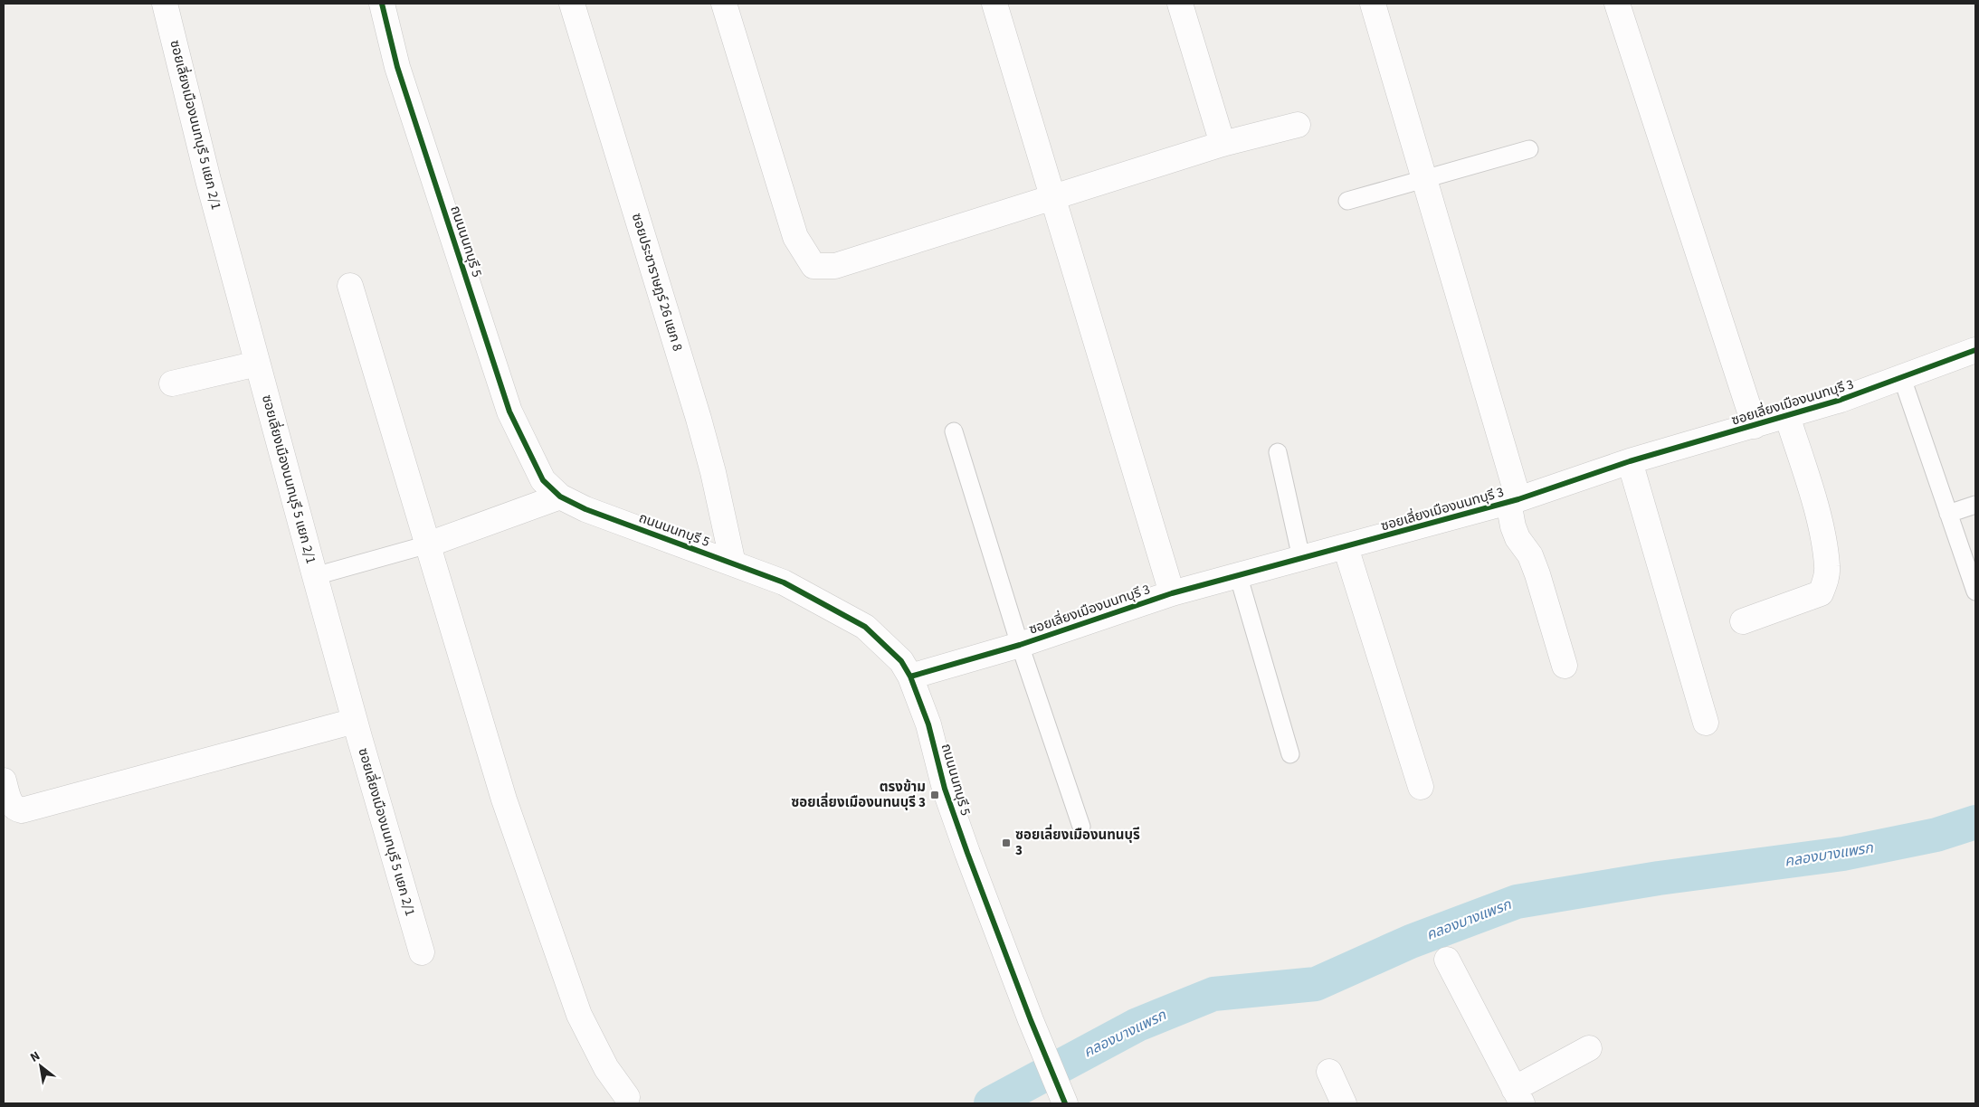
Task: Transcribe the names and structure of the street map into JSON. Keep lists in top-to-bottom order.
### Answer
{
  "streets": {
    "street": [
      "ซอยเลี่ยงเมืองนนทบุรี 5 แยก 2/1",
      "ถนนนนทบุรี 5",
      "ซอยประชาราษฎร์ 26 แยก 8",
      "ซอยเลี่ยงเมืองนนทบุรี 3"
    ]
  },
  "crossings": [
    ["ถนนนนทบุรี 5", "ซอยประชาราษฎร์ 26 แยก 8"],
    ["ถนนนนทบุรี 5", "ซอยเลี่ยงเมืองนนทบุรี 3"]
  ],
  "water": ["คลองบางแพรก"],
  "places": {
    "transit": ["ตรงข้าม ซอยเลี่ยงเมืองนทนบุรี 3", "ซอยเลี่ยงเมืองนทนบุรี 3"]
  },
  "north": "top left"
}
